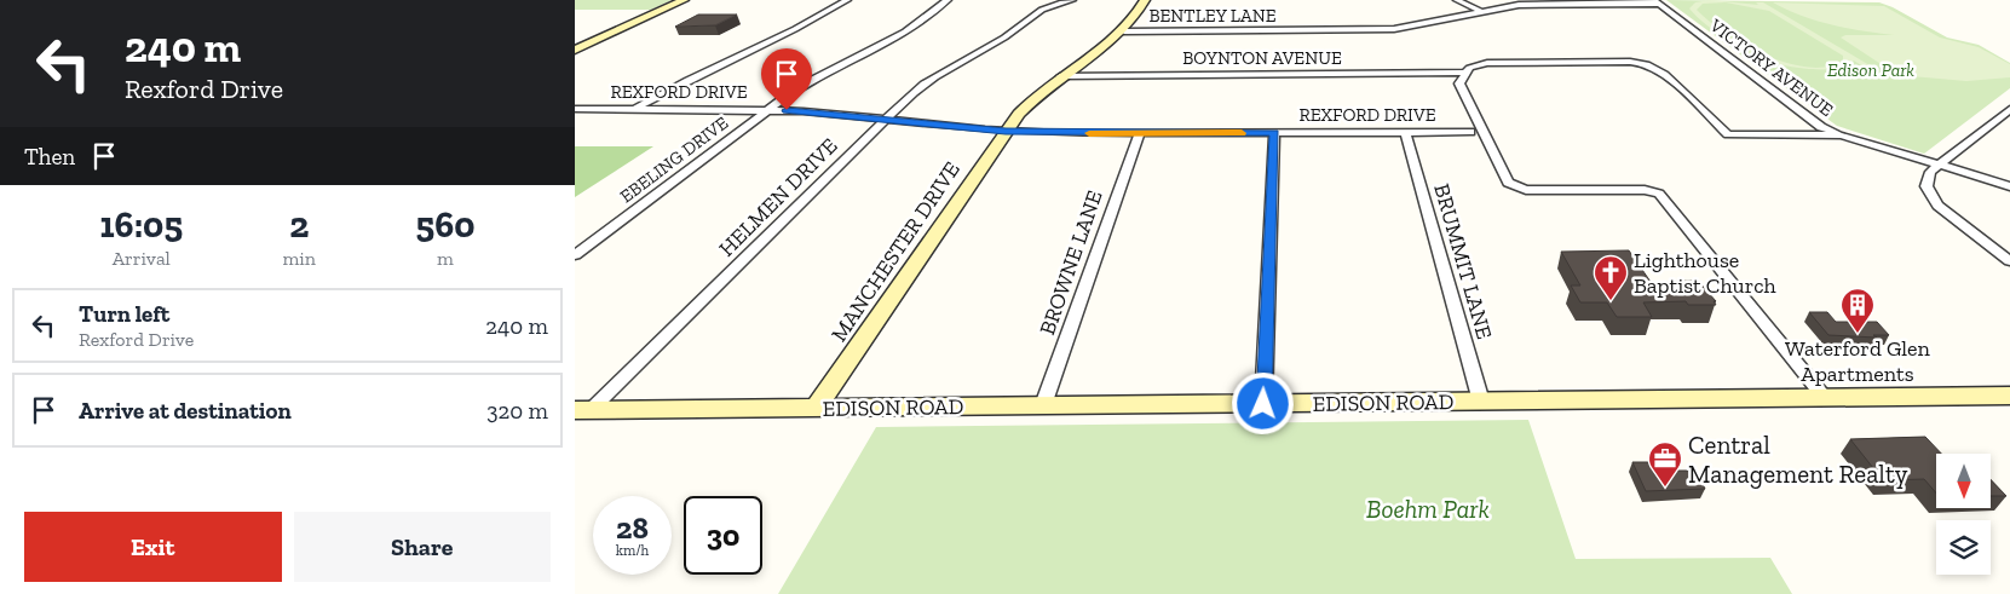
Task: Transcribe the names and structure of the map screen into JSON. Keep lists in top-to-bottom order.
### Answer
{
  "streets": {
    "street": [
      "BENTLEY LANE",
      "BOYNTON AVENUE",
      "VICTORY AVENUE",
      "REXFORD DRIVE",
      "EBELING DRIVE",
      "HELMEN DRIVE",
      "MANCHESTER DRIVE",
      "BRUMMIT LANE",
      "BROWNE LANE",
      "EDISON ROAD"
    ]
  },
  "crossings": [
    ["BENTLEY LANE", "VICTORY AVENUE"],
    ["BENTLEY LANE", "MANCHESTER DRIVE"],
    ["BOYNTON AVENUE", "MANCHESTER DRIVE"],
    ["REXFORD DRIVE", "EBELING DRIVE"],
    ["REXFORD DRIVE", "HELMEN DRIVE"],
    ["REXFORD DRIVE", "MANCHESTER DRIVE"],
    ["REXFORD DRIVE", "BRUMMIT LANE"],
    ["REXFORD DRIVE", "BROWNE LANE"],
    ["HELMEN DRIVE", "EDISON ROAD"],
    ["MANCHESTER DRIVE", "EDISON ROAD"],
    ["BRUMMIT LANE", "EDISON ROAD"],
    ["BROWNE LANE", "EDISON ROAD"]
  ],
  "parks": ["Edison Park", "Boehm Park"],
  "places": {
    "church": ["Lighthouse Baptist Church"],
    "building": ["Waterford Glen Apartments"],
    "office": ["Central Management Realty"]
  },
  "north": "bottom",
  "page": {
    "turn": ["240 m", "Rexford Drive"],
    "then": "Then",
    "eta": [
      "16:05",
      "Arrival",
      "2",
      "min",
      "560",
      "m"
    ],
    "list": [
      {
        "name": "Turn left",
        "note": "Rexford Drive",
        "value": "240 m"
      },
      {
        "name": "Arrive at destination",
        "value": "320 m"
      }
    ],
    "speed": "28 km/h",
    "limit": "30",
    "buttons": ["Exit", "Share"]
  }
}
